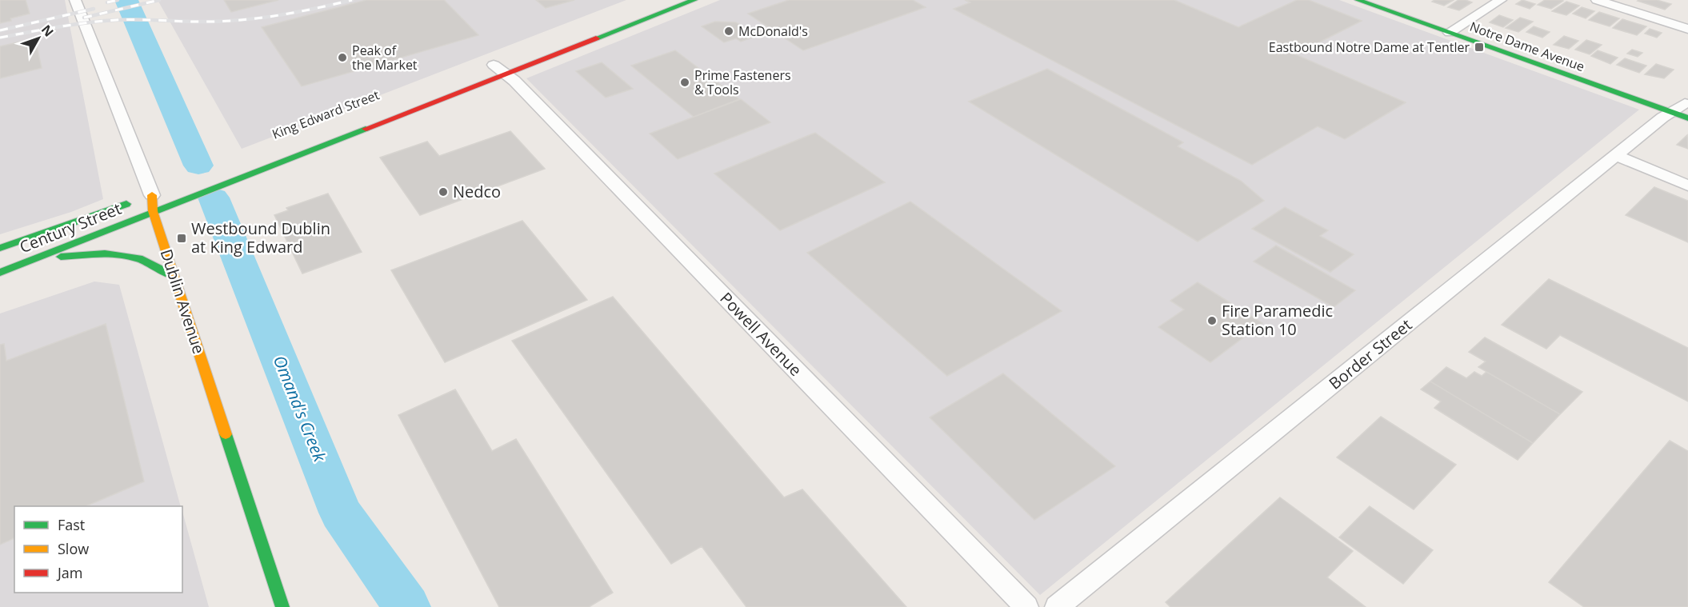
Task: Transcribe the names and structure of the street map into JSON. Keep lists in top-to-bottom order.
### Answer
{
  "streets": {
    "main road": [
      "Notre Dame Avenue",
      "King Edward Street",
      "Century Street",
      "Dublin Avenue"
    ],
    "street": ["Powell Avenue", "Border Street"]
  },
  "crossings": [
    ["Notre Dame Avenue", "Border Street"],
    ["King Edward Street", "Century Street"],
    ["King Edward Street", "Dublin Avenue"],
    ["King Edward Street", "Powell Avenue"],
    ["Century Street", "Dublin Avenue"]
  ],
  "water": ["Omand's Creek"],
  "places": {
    "other": [
      "McDonald's",
      "Peak of the Market",
      "Prime Fasteners & Tools",
      "Nedco",
      "Fire Paramedic Station 10"
    ],
    "transit": ["Eastbound Notre Dame at Tentler", "Westbound Dublin at King Edward"]
  },
  "legend": ["Fast", "Slow", "Jam"],
  "north": "top right"
}
